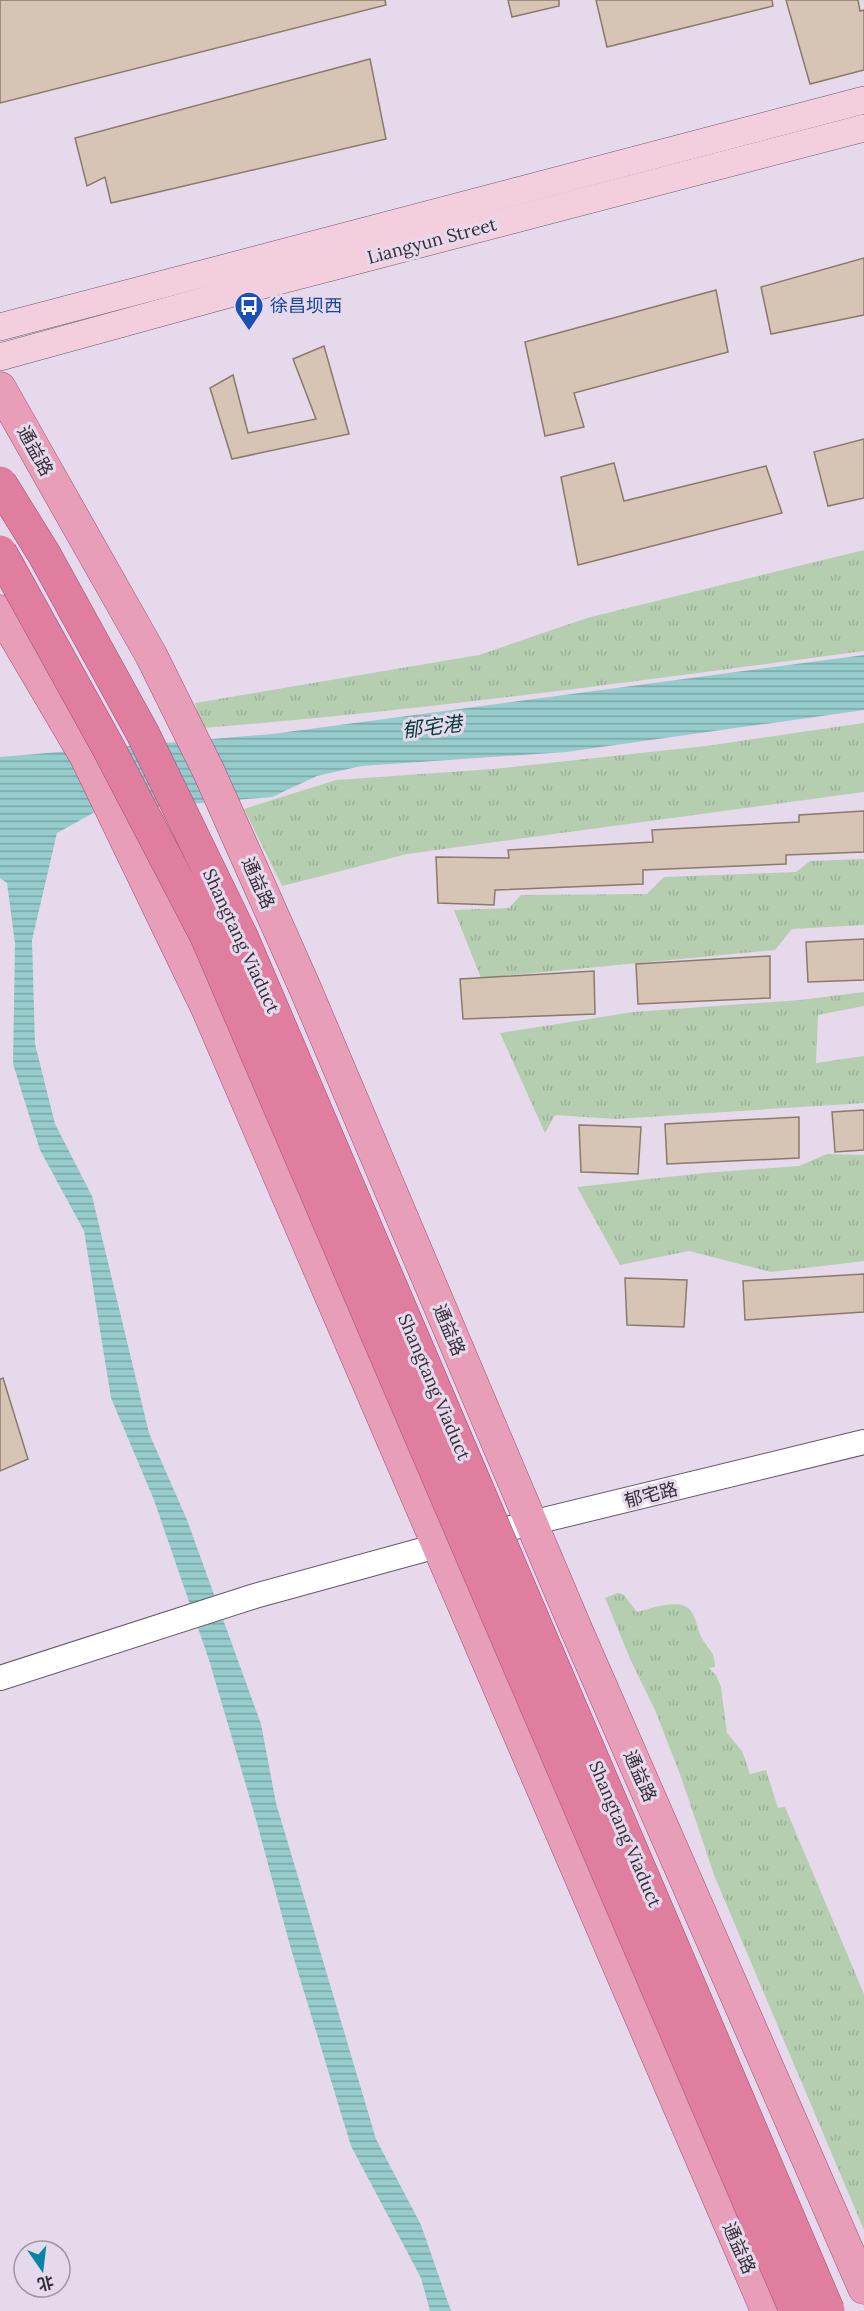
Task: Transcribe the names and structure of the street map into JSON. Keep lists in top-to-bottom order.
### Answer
{
  "streets": {
    "highway": ["Shangtang Viaduct"],
    "main road": ["Liangyun Street", "通益路"],
    "street": ["郁宅路"]
  },
  "crossings": [
    ["通益路", "郁宅路"]
  ],
  "water": ["郁宅港"],
  "places": {
    "bus stop": ["徐昌坝西"]
  },
  "north": "bottom"
}
